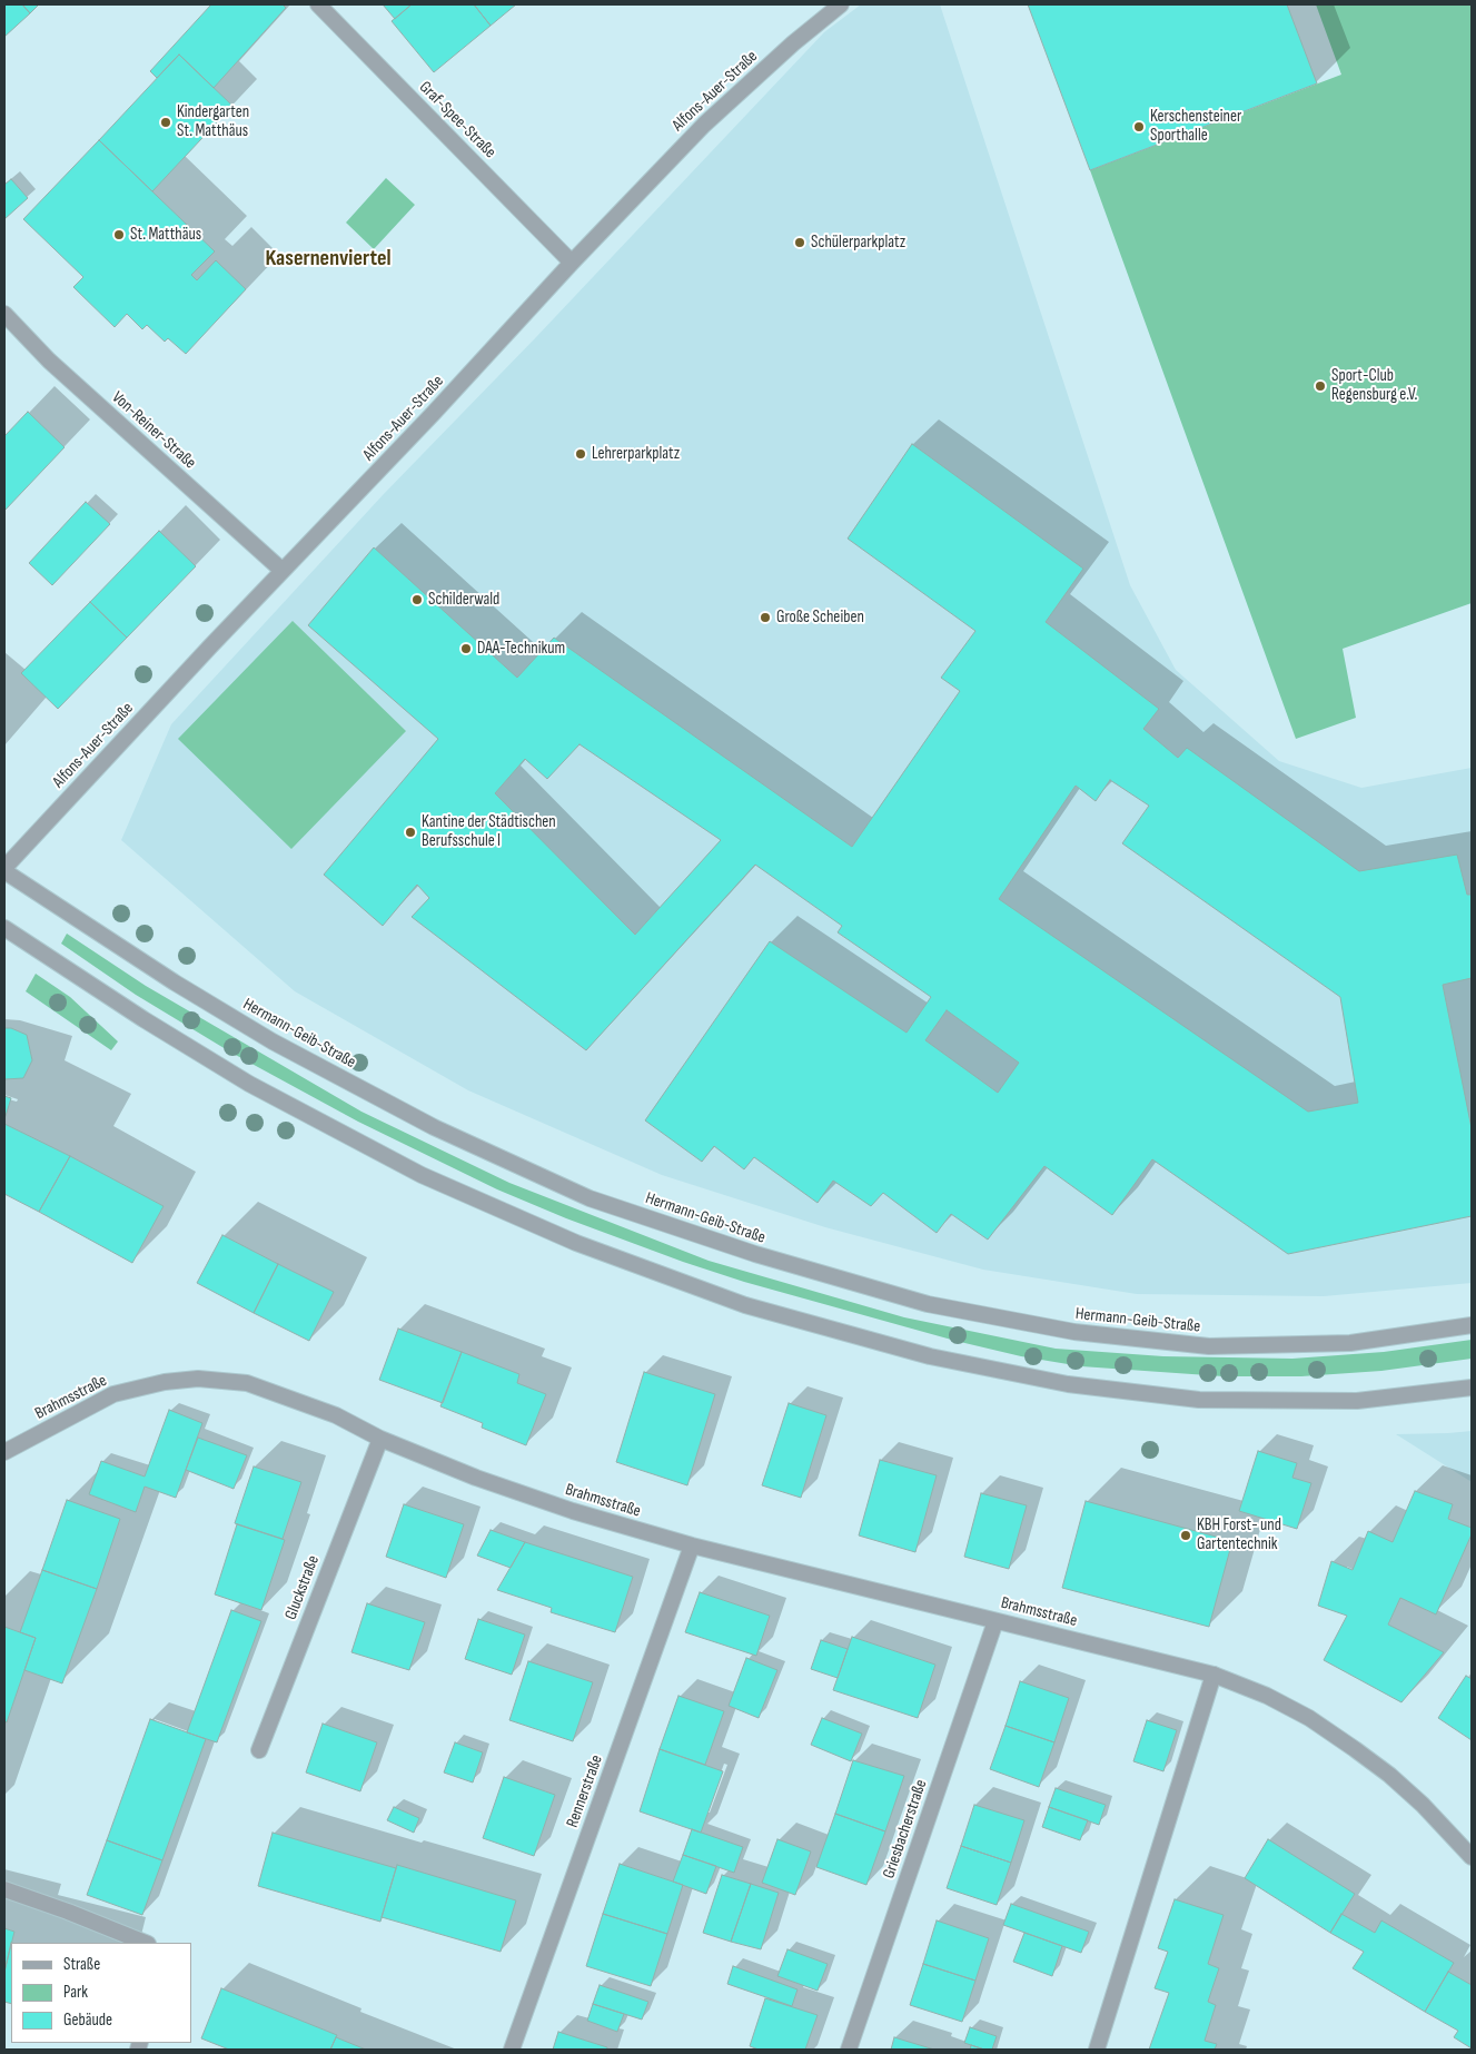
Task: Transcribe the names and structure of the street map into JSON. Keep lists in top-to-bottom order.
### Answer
{
  "streets": {
    "street": [
      "Alfons-Auer-Straße",
      "Graf-Spee-Straße",
      "Von-Reiner-Straße",
      "Hermann-Geib-Straße",
      "Brahmsstraße",
      "Gluckstraße",
      "Rennerstraße",
      "Griesbacherstraße"
    ]
  },
  "crossings": [
    ["Alfons-Auer-Straße", "Graf-Spee-Straße"],
    ["Alfons-Auer-Straße", "Von-Reiner-Straße"],
    ["Alfons-Auer-Straße", "Hermann-Geib-Straße"],
    ["Brahmsstraße", "Gluckstraße"],
    ["Brahmsstraße", "Rennerstraße"],
    ["Brahmsstraße", "Griesbacherstraße"]
  ],
  "districts": ["Kasernenviertel"],
  "places": [
    "Kindergarten St. Matthäus",
    "Kerschensteiner Sporthalle",
    "St. Matthäus",
    "Schülerparkplatz",
    "Sport-Club Regensburg e.V.",
    "Lehrerparkplatz",
    "Schilderwald",
    "Große Scheiben",
    "DAA-Technikum",
    "Kantine der Städtischen Berufsschule I",
    "KBH Forst- und Gartentechnik"
  ],
  "legend": ["Straße", "Park", "Gebäude"]
}
